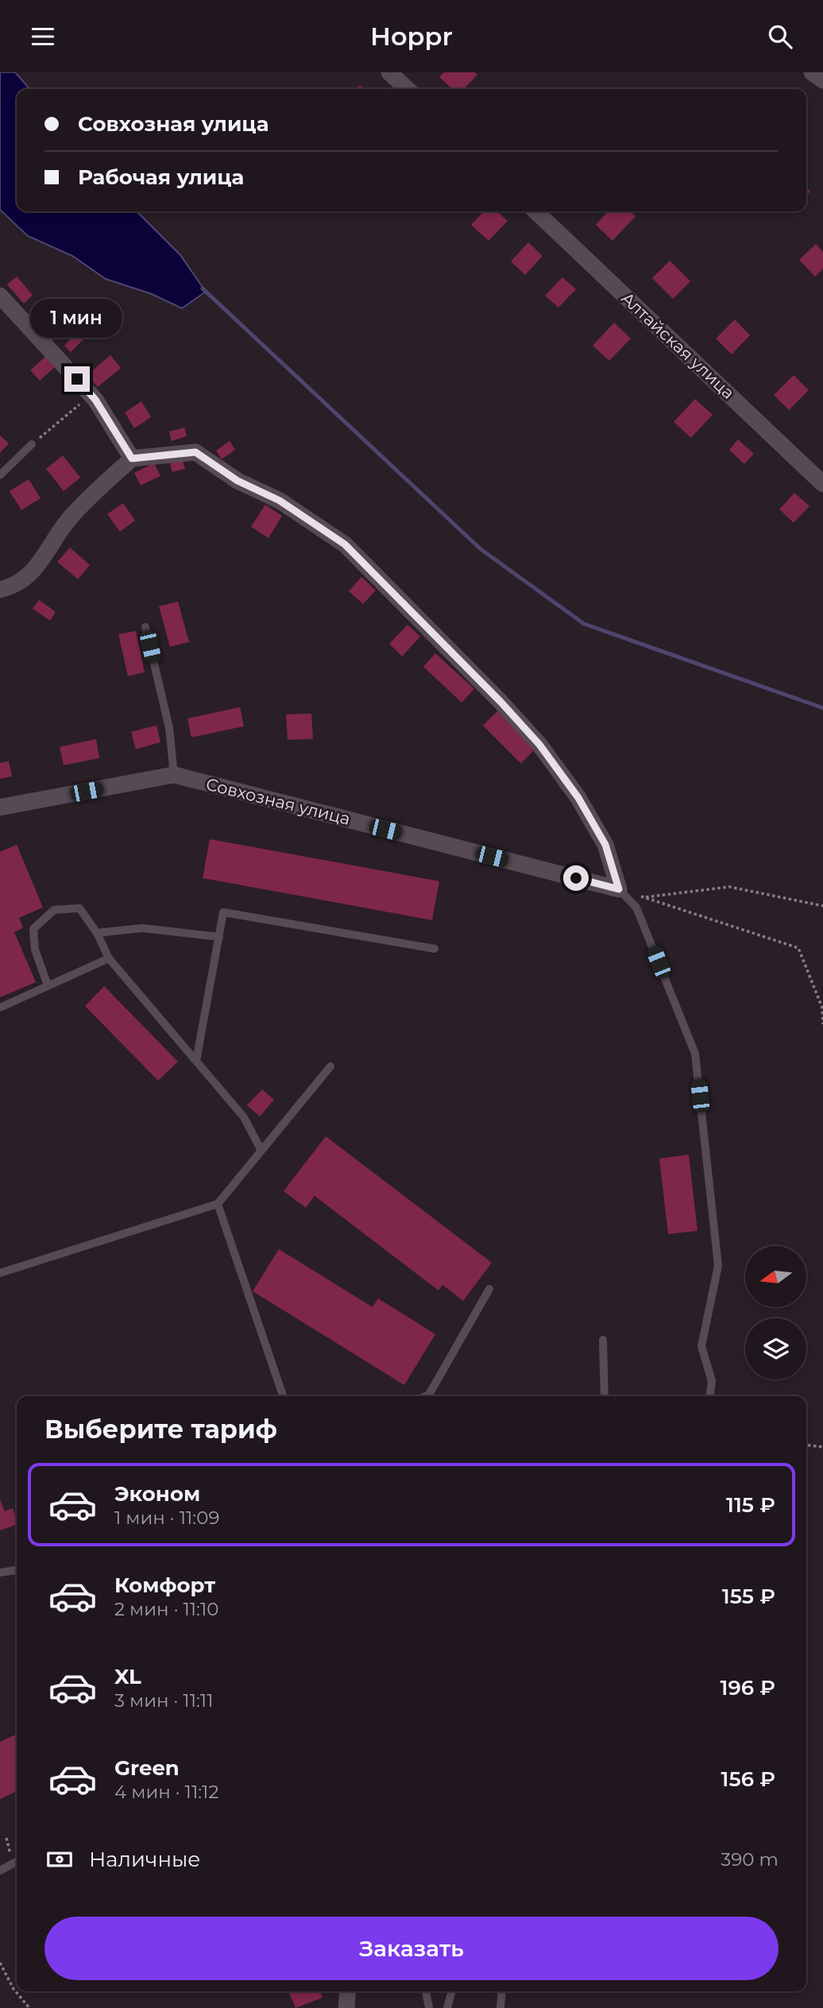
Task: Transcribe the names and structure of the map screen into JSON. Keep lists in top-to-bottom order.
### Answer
{
  "streets": {
    "street": ["Алтайская улица", "Совхозная улица"]
  },
  "north": "left",
  "page": {
    "header": "Hoppr",
    "banner": ["Совхозная улица", "Рабочая улица"],
    "bubble": "1 мин",
    "heading": "Выберите тариф",
    "list": [
      {
        "name": "Эконом",
        "note": "1 мин · 11:09",
        "value": "115 ₽"
      },
      {
        "name": "Комфорт",
        "note": "2 мин · 11:10",
        "value": "155 ₽"
      },
      {
        "name": "XL",
        "note": "3 мин · 11:11",
        "value": "196 ₽"
      },
      {
        "name": "Green",
        "note": "4 мин · 11:12",
        "value": "156 ₽"
      }
    ],
    "pay": ["Наличные", "390 m"],
    "buttons": "Заказать"
  }
}
